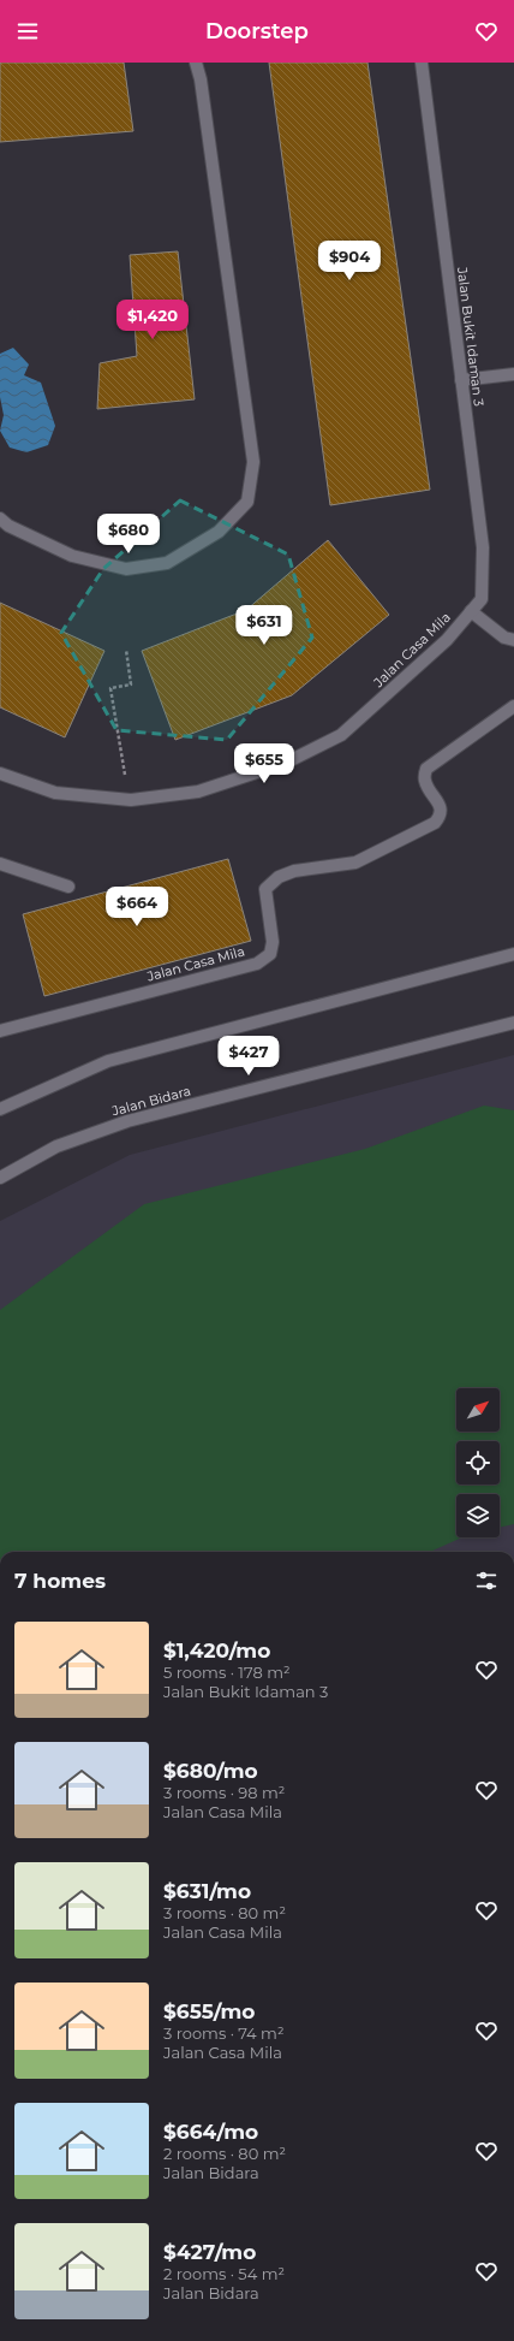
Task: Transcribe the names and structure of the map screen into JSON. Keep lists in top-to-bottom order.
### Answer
{
  "streets": {
    "street": ["Jalan Bukit Idaman 3", "Jalan Casa Mila", "Jalan Bidara"]
  },
  "crossings": [
    ["Jalan Bukit Idaman 3", "Jalan Casa Mila"]
  ],
  "north": "top right",
  "page": {
    "header": "Doorstep",
    "price": [
      "$904",
      "$1,420",
      "$680",
      "$631",
      "$655",
      "$664",
      "$427"
    ],
    "heading": "7 homes",
    "list": [
      {
        "name": "$1,420/mo",
        "note": "5 rooms · 178 m² · Jalan Bukit Idaman 3"
      },
      {
        "name": "$680/mo",
        "note": "3 rooms · 98 m² · Jalan Casa Mila"
      },
      {
        "name": "$631/mo",
        "note": "3 rooms · 80 m² · Jalan Casa Mila"
      },
      {
        "name": "$655/mo",
        "note": "3 rooms · 74 m² · Jalan Casa Mila"
      },
      {
        "name": "$664/mo",
        "note": "2 rooms · 80 m² · Jalan Bidara"
      },
      {
        "name": "$427/mo",
        "note": "2 rooms · 54 m² · Jalan Bidara"
      }
    ]
  }
}
